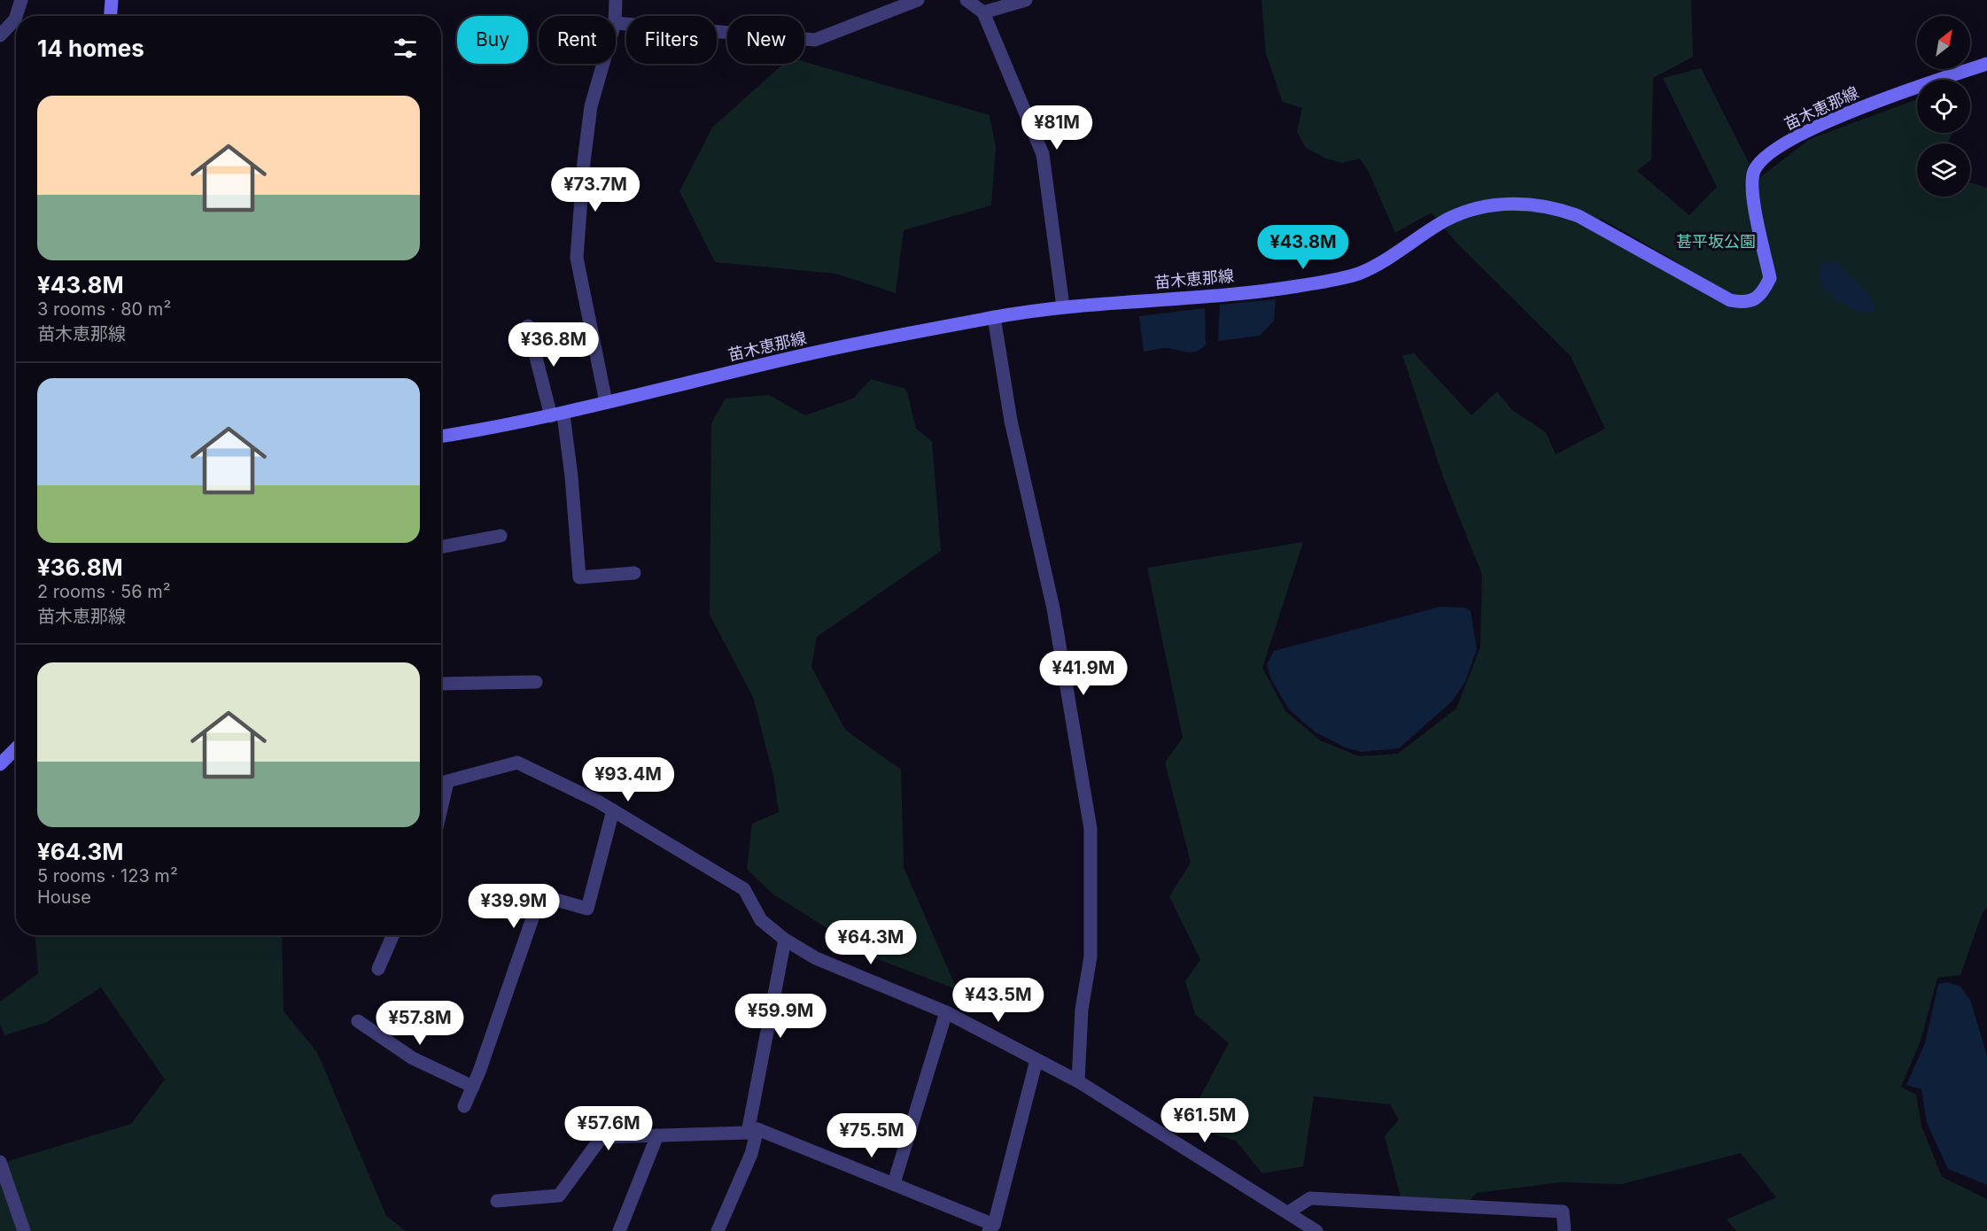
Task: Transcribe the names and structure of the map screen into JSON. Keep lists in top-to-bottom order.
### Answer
{
  "streets": {
    "main road": ["苗木恵那線"]
  },
  "parks": ["甚平坂公園"],
  "north": "top right",
  "page": {
    "chip": [
      "Buy",
      "Rent",
      "Filters",
      "New"
    ],
    "heading": "14 homes",
    "list": [
      {
        "name": "¥43.8M",
        "note": "3 rooms · 80 m² · 苗木恵那線"
      },
      {
        "name": "¥36.8M",
        "note": "2 rooms · 56 m² · 苗木恵那線"
      },
      {
        "name": "¥64.3M",
        "note": "5 rooms · 123 m² · House"
      }
    ],
    "price": [
      "¥81M",
      "¥73.7M",
      "¥43.8M",
      "¥36.8M",
      "¥41.9M",
      "¥93.4M",
      "¥39.9M",
      "¥64.3M",
      "¥43.5M",
      "¥59.9M",
      "¥57.8M",
      "¥61.5M",
      "¥57.6M",
      "¥75.5M"
    ]
  }
}
